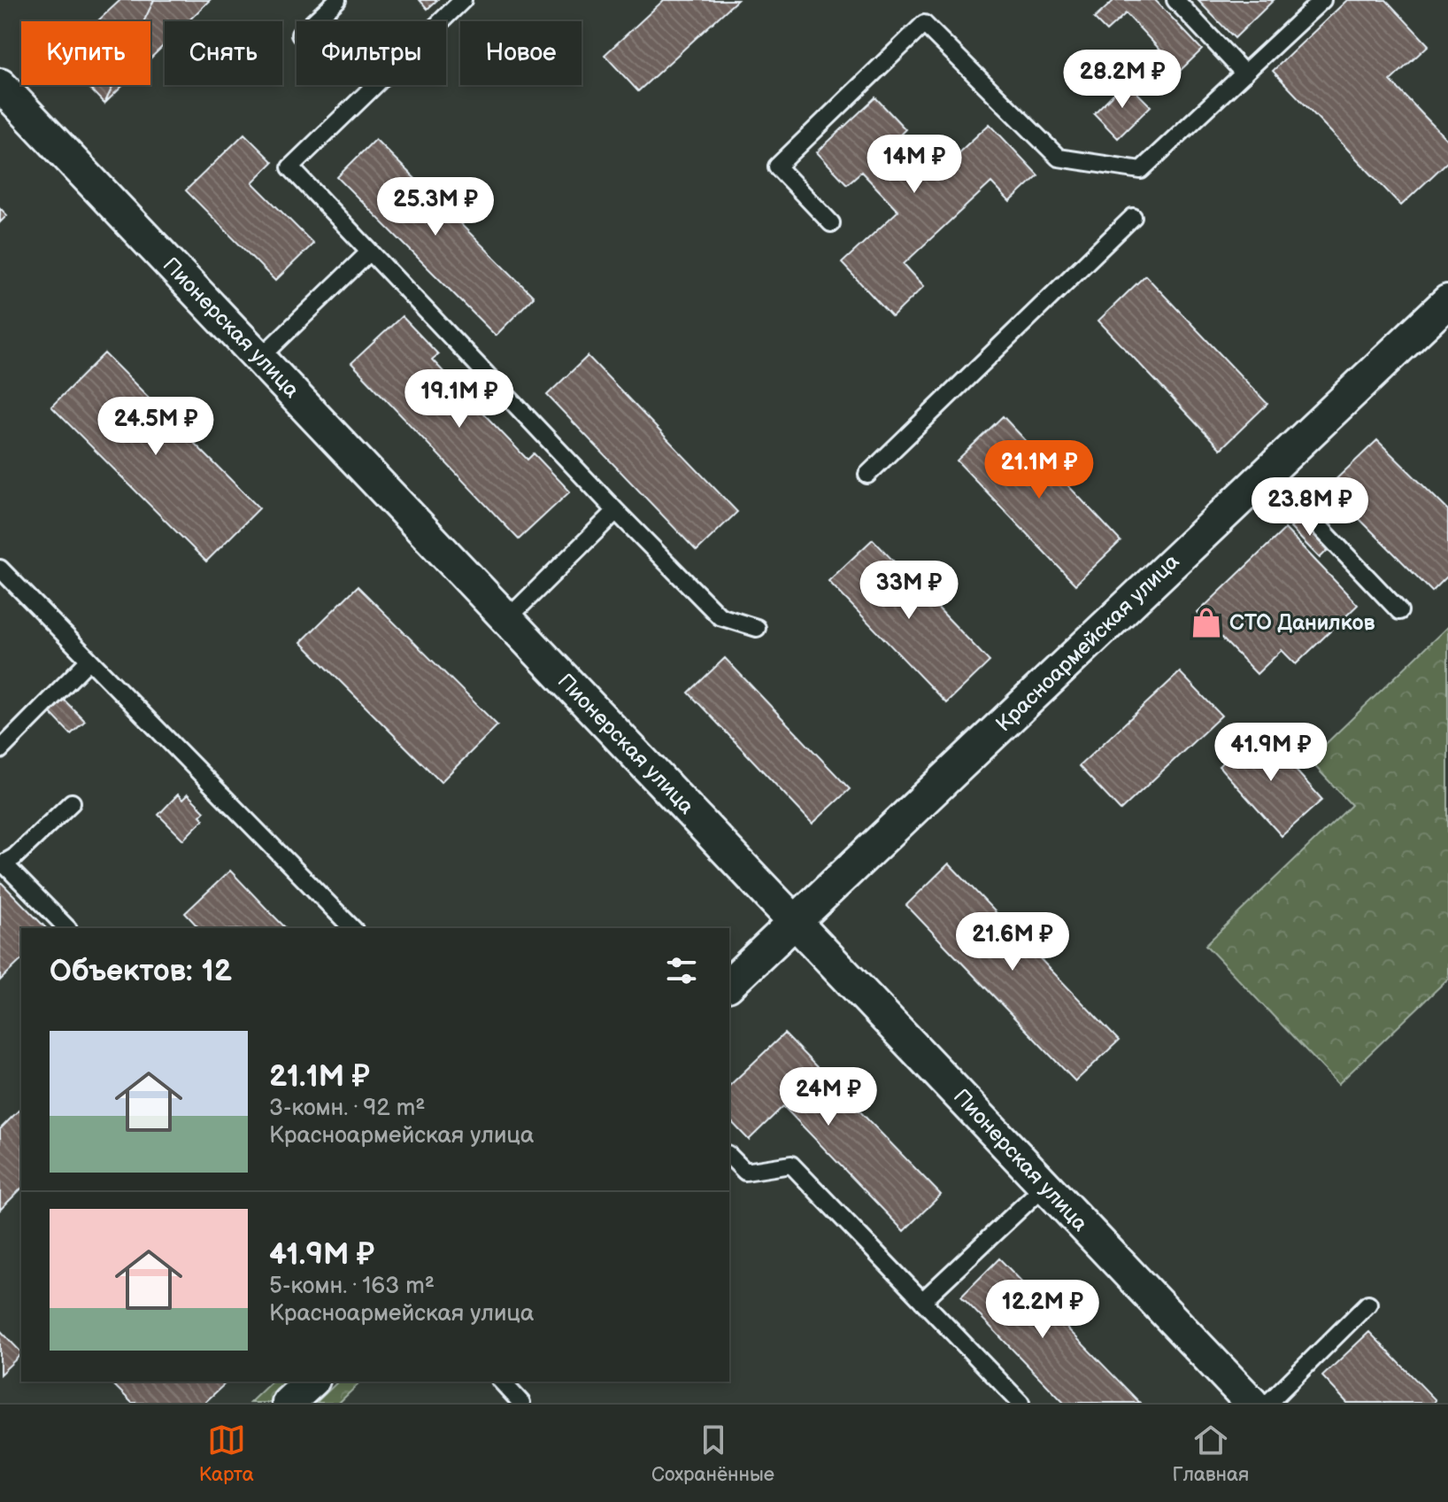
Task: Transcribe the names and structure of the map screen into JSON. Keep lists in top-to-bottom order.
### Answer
{
  "streets": {
    "street": ["Пионерская улица", "Красноармейская улица"]
  },
  "crossings": [
    ["Пионерская улица", "Красноармейская улица"]
  ],
  "places": {
    "shop": ["СТО Данилков"]
  },
  "page": {
    "chip": [
      "Купить",
      "Снять",
      "Фильтры",
      "Новое"
    ],
    "price": [
      "28.2M ₽",
      "14M ₽",
      "25.3M ₽",
      "19.1M ₽",
      "24.5M ₽",
      "21.1M ₽",
      "23.8M ₽",
      "33M ₽",
      "41.9M ₽",
      "21.6M ₽",
      "24M ₽",
      "12.2M ₽"
    ],
    "heading": "Объектов: 12",
    "list": [
      {
        "name": "21.1M ₽",
        "note": "3-комн. · 92 m² · Красноармейская улица"
      },
      {
        "name": "41.9M ₽",
        "note": "5-комн. · 163 m² · Красноармейская улица"
      }
    ],
    "tabs": ["Карта", "Сохранённые", "Главная"]
  }
}
